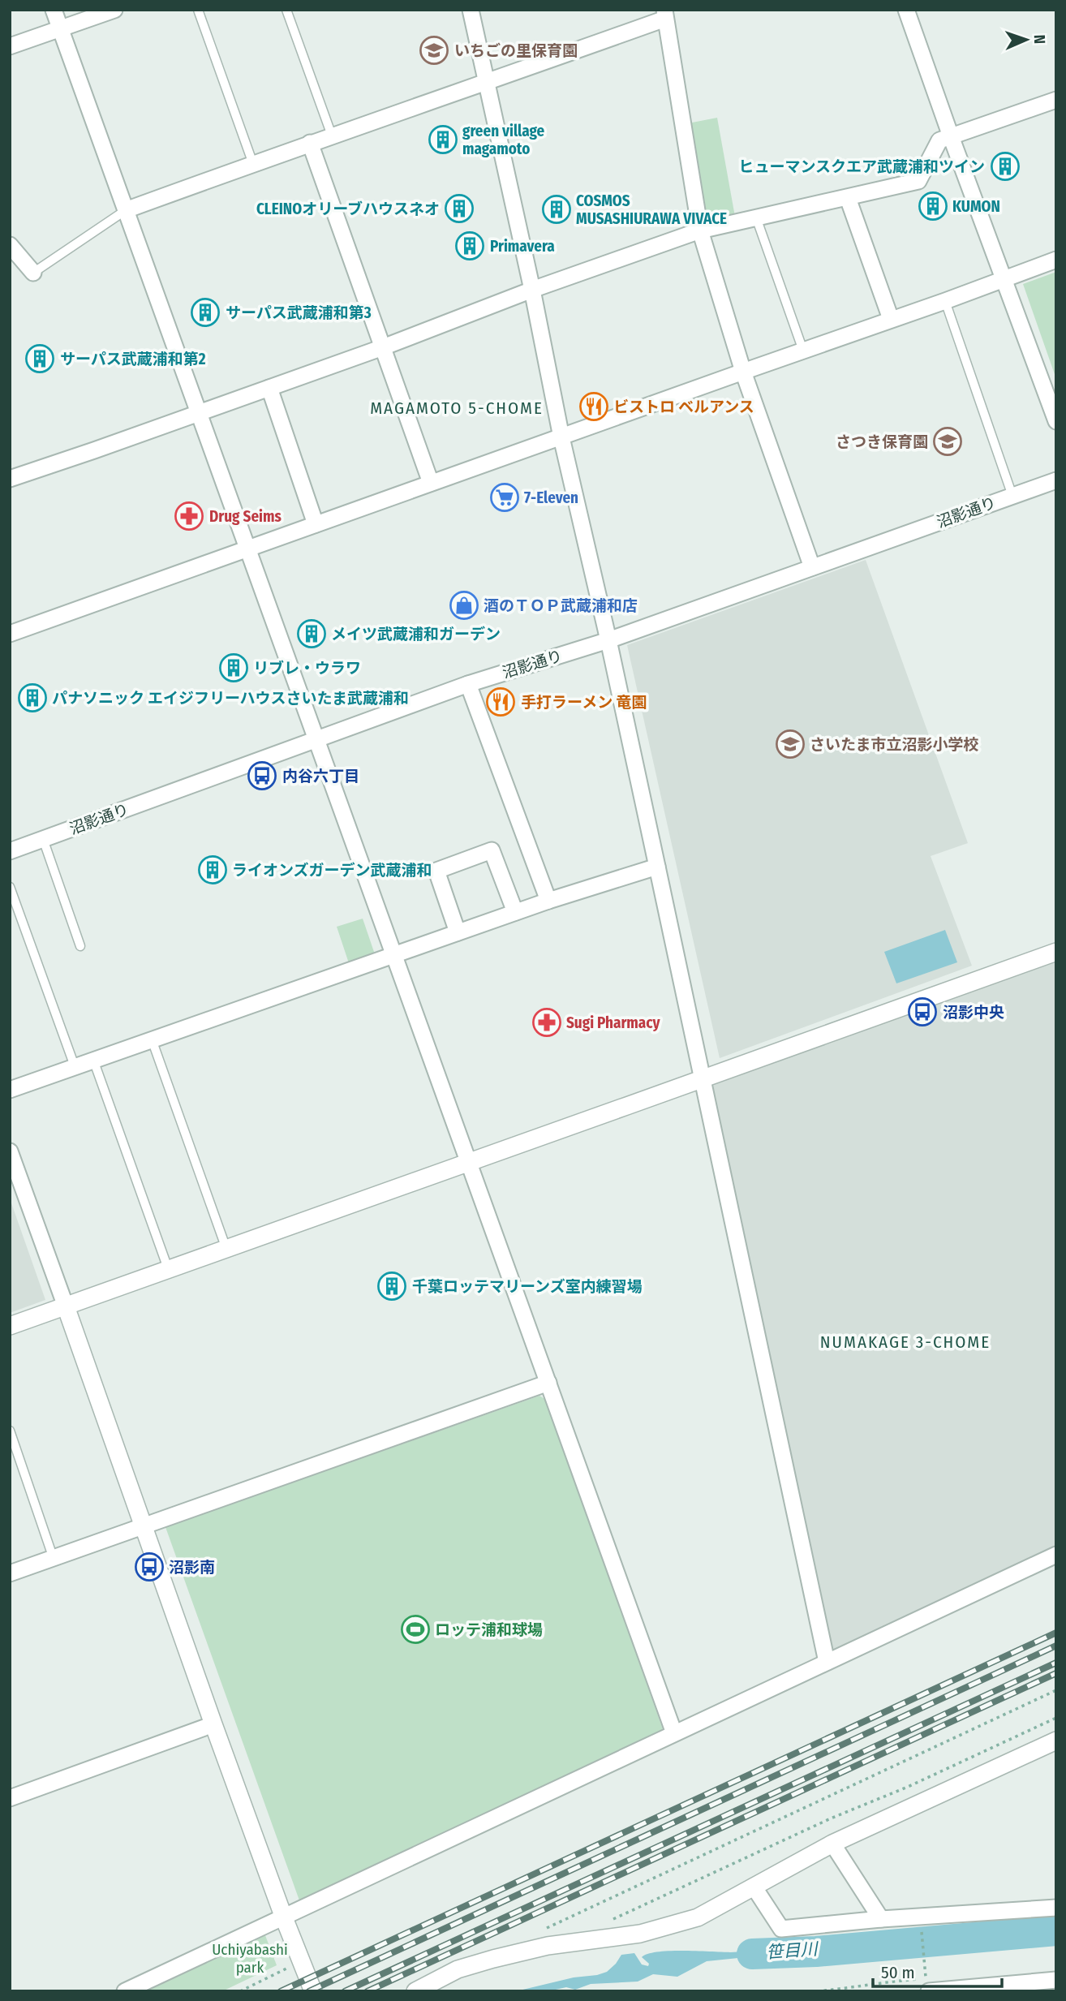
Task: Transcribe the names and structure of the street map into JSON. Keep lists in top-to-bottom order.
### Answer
{
  "streets": {
    "street": ["沼影通り"]
  },
  "districts": ["MAGAMOTO 5-CHOME", "NUMAKAGE 3-CHOME"],
  "water": ["笹目川"],
  "parks": ["Uchiyabashi park"],
  "places": {
    "school or university": ["いちごの里保育園", "さつき保育園", "さいたま市立沼影小学校"],
    "building": [
      "green village magamoto",
      "ヒューマンスクエア武蔵浦和ツイン",
      "KUMON",
      "CLEINOオリーブハウスネオ",
      "COSMOS MUSASHIURAWA VIVACE",
      "Primavera",
      "サーパス武蔵浦和第3",
      "サーパス武蔵浦和第2",
      "メイツ武蔵浦和ガーデン",
      "リブレ・ウラワ",
      "パナソニック エイジフリーハウスさいたま武蔵浦和",
      "ライオンズガーデン武蔵浦和",
      "千葉ロッテマリーンズ室内練習場"
    ],
    "restaurant": ["ビストロ ベルアンス", "手打ラーメン 竜園"],
    "supermarket": ["7-Eleven"],
    "pharmacy": ["Drug Seims", "Sugi Pharmacy"],
    "shop": ["酒のＴＯＰ武蔵浦和店"],
    "bus stop": ["内谷六丁目", "沼影中央", "沼影南"],
    "sports": ["ロッテ浦和球場"]
  },
  "scale_bar": "50 m",
  "north": "right"
}
